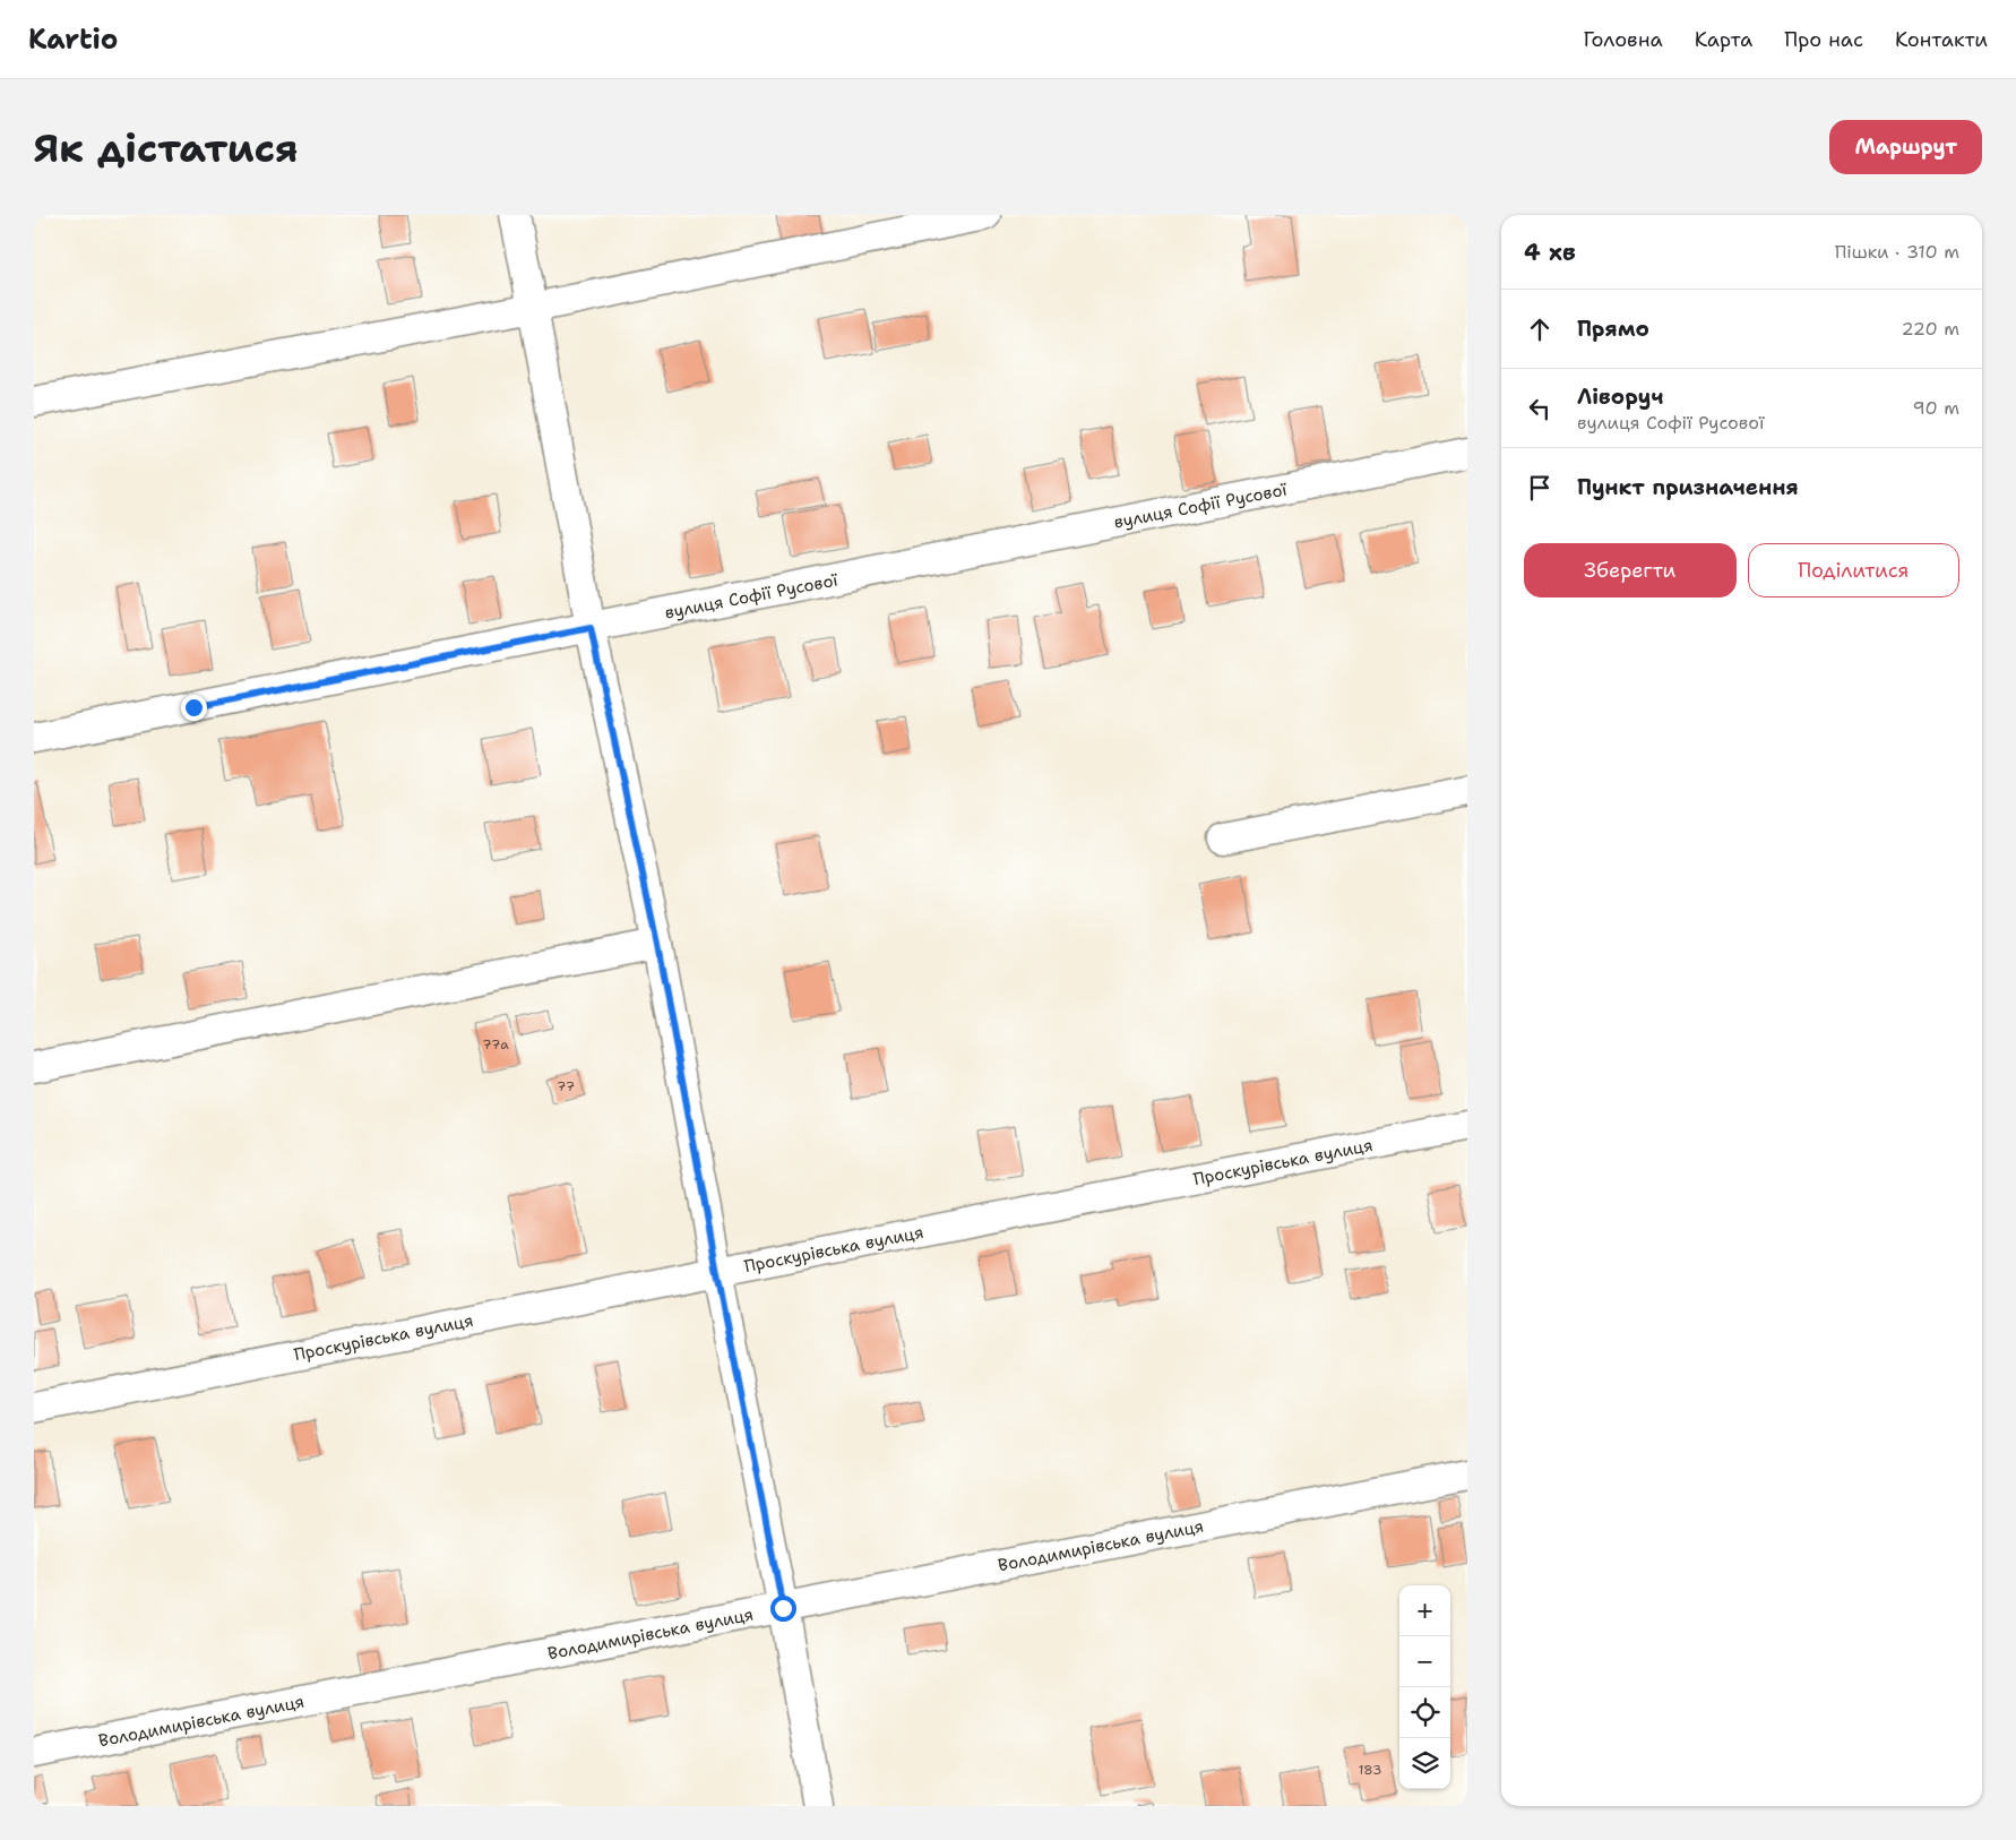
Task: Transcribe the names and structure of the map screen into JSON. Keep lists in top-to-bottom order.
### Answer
{
  "streets": {
    "street": ["вулиця Софії Русової", "Проскурівська вулиця", "Володимирівська вулиця"]
  },
  "house_numbers": ["77а", "77", "183"],
  "page": {
    "header": "Kartio",
    "nav": [
      "Головна",
      "Карта",
      "Про нас",
      "Контакти"
    ],
    "buttons": [
      "Маршрут",
      ["Зберегти", "Поділитися"]
    ],
    "title": "Як дістатися",
    "heading": ["4 хв", "Пішки · 310 m"],
    "list": [
      ["Прямо", "220 m"],
      ["Ліворуч", "вулиця Софії Русової", "90 m"],
      "Пункт призначення"
    ],
    "map_buttons": ["+", "−"]
  }
}
